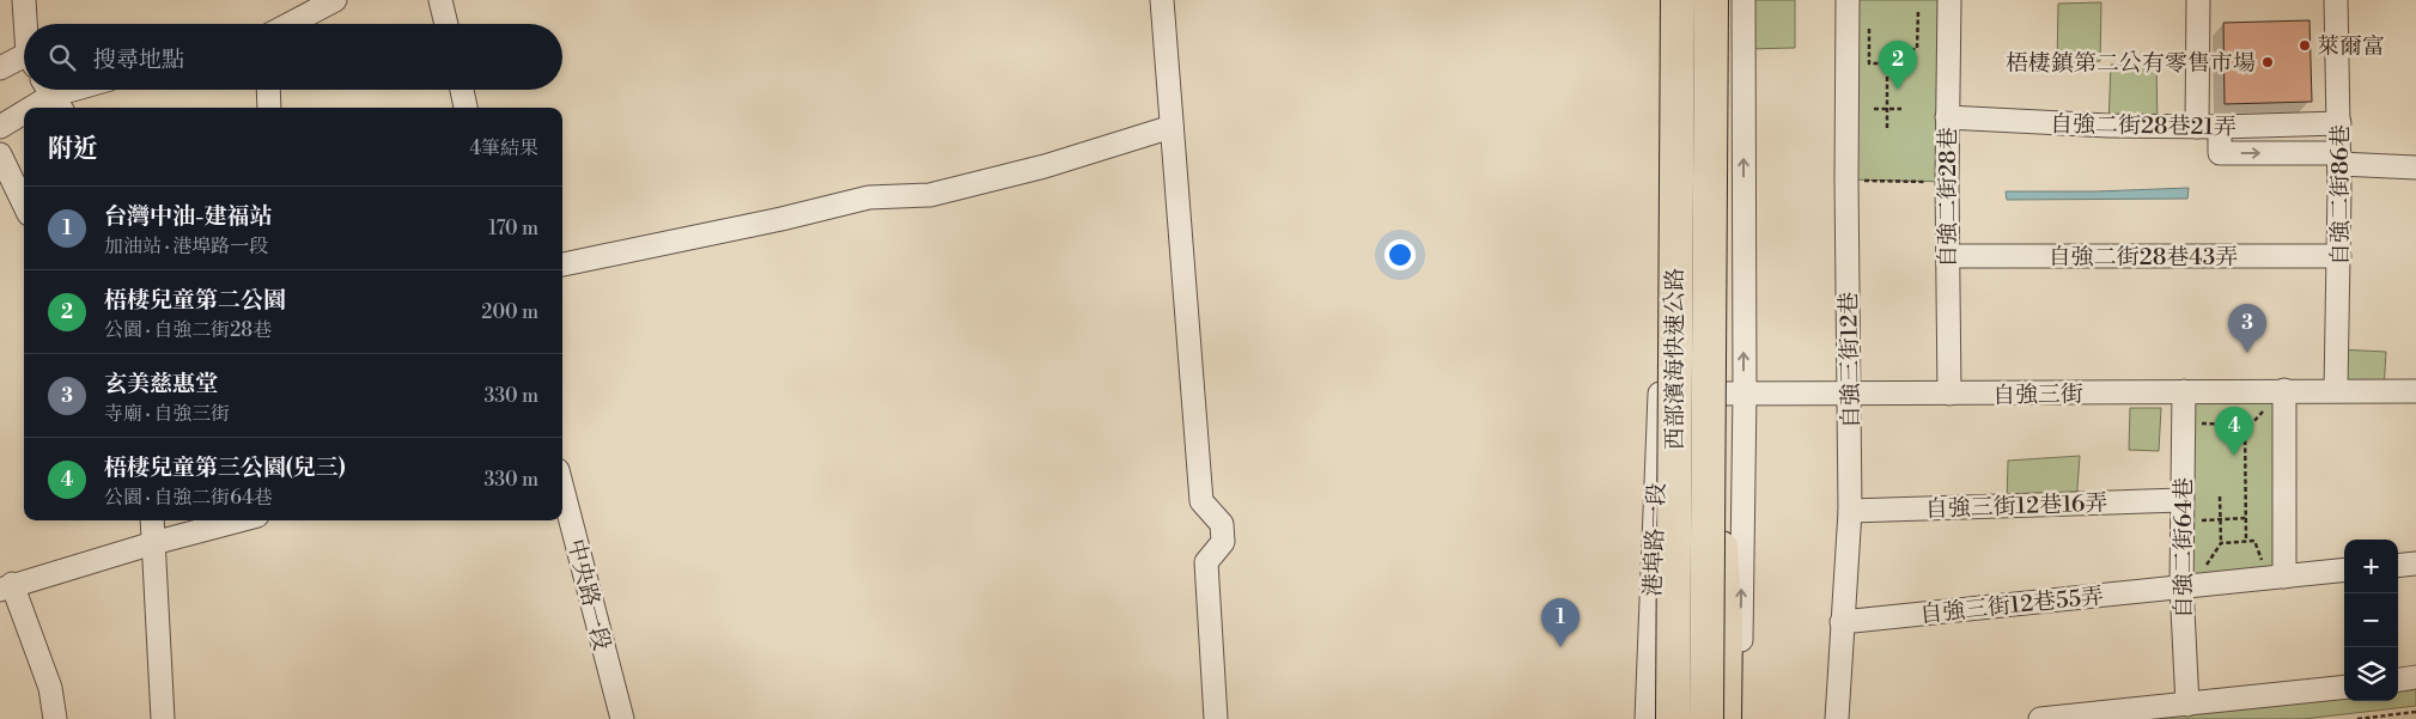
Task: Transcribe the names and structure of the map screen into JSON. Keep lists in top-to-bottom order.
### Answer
{
  "streets": {
    "highway": ["西部濱海快速公路"],
    "street": [
      "自強二街28巷21弄",
      "自強二街86巷",
      "自強二街28巷",
      "自強二街28巷43弄",
      "自強三街12巷",
      "自強三街",
      "自強三街12巷16弄",
      "港埠路一段",
      "自強二街64巷",
      "中央路一段",
      "自強三街12巷55弄"
    ]
  },
  "crossings": [
    ["自強二街28巷21弄", "自強二街86巷"],
    ["自強二街28巷21弄", "自強二街28巷"],
    ["自強二街86巷", "自強二街28巷43弄"],
    ["自強二街86巷", "自強三街"],
    ["自強二街28巷", "自強二街28巷43弄"],
    ["自強二街28巷", "自強三街"],
    ["自強三街12巷", "自強三街"],
    ["自強三街12巷", "自強三街12巷16弄"],
    ["自強三街12巷", "自強三街12巷55弄"],
    ["自強三街", "港埠路一段"],
    ["自強三街", "自強二街64巷"],
    ["自強三街12巷16弄", "自強二街64巷"],
    ["自強二街64巷", "自強三街12巷55弄"]
  ],
  "places": ["萊爾富", "梧棲鎮第二公有零售市場"],
  "page": {
    "search": "搜尋地點",
    "pins": [
      "2",
      "3",
      "4",
      "1"
    ],
    "heading": ["附近", "4筆結果"],
    "list": [
      {
        "mark": "1",
        "name": "台灣中油-建福站",
        "note": "加油站 · 港埠路一段",
        "value": "170 m"
      },
      {
        "mark": "2",
        "name": "梧棲兒童第二公園",
        "note": "公園 · 自強二街28巷",
        "value": "200 m"
      },
      {
        "mark": "3",
        "name": "玄美慈惠堂",
        "note": "寺廟 · 自強三街",
        "value": "330 m"
      },
      {
        "mark": "4",
        "name": "梧棲兒童第三公園(兒三)",
        "note": "公園 · 自強二街64巷",
        "value": "330 m"
      }
    ],
    "map_buttons": ["+", "−"]
  }
}
